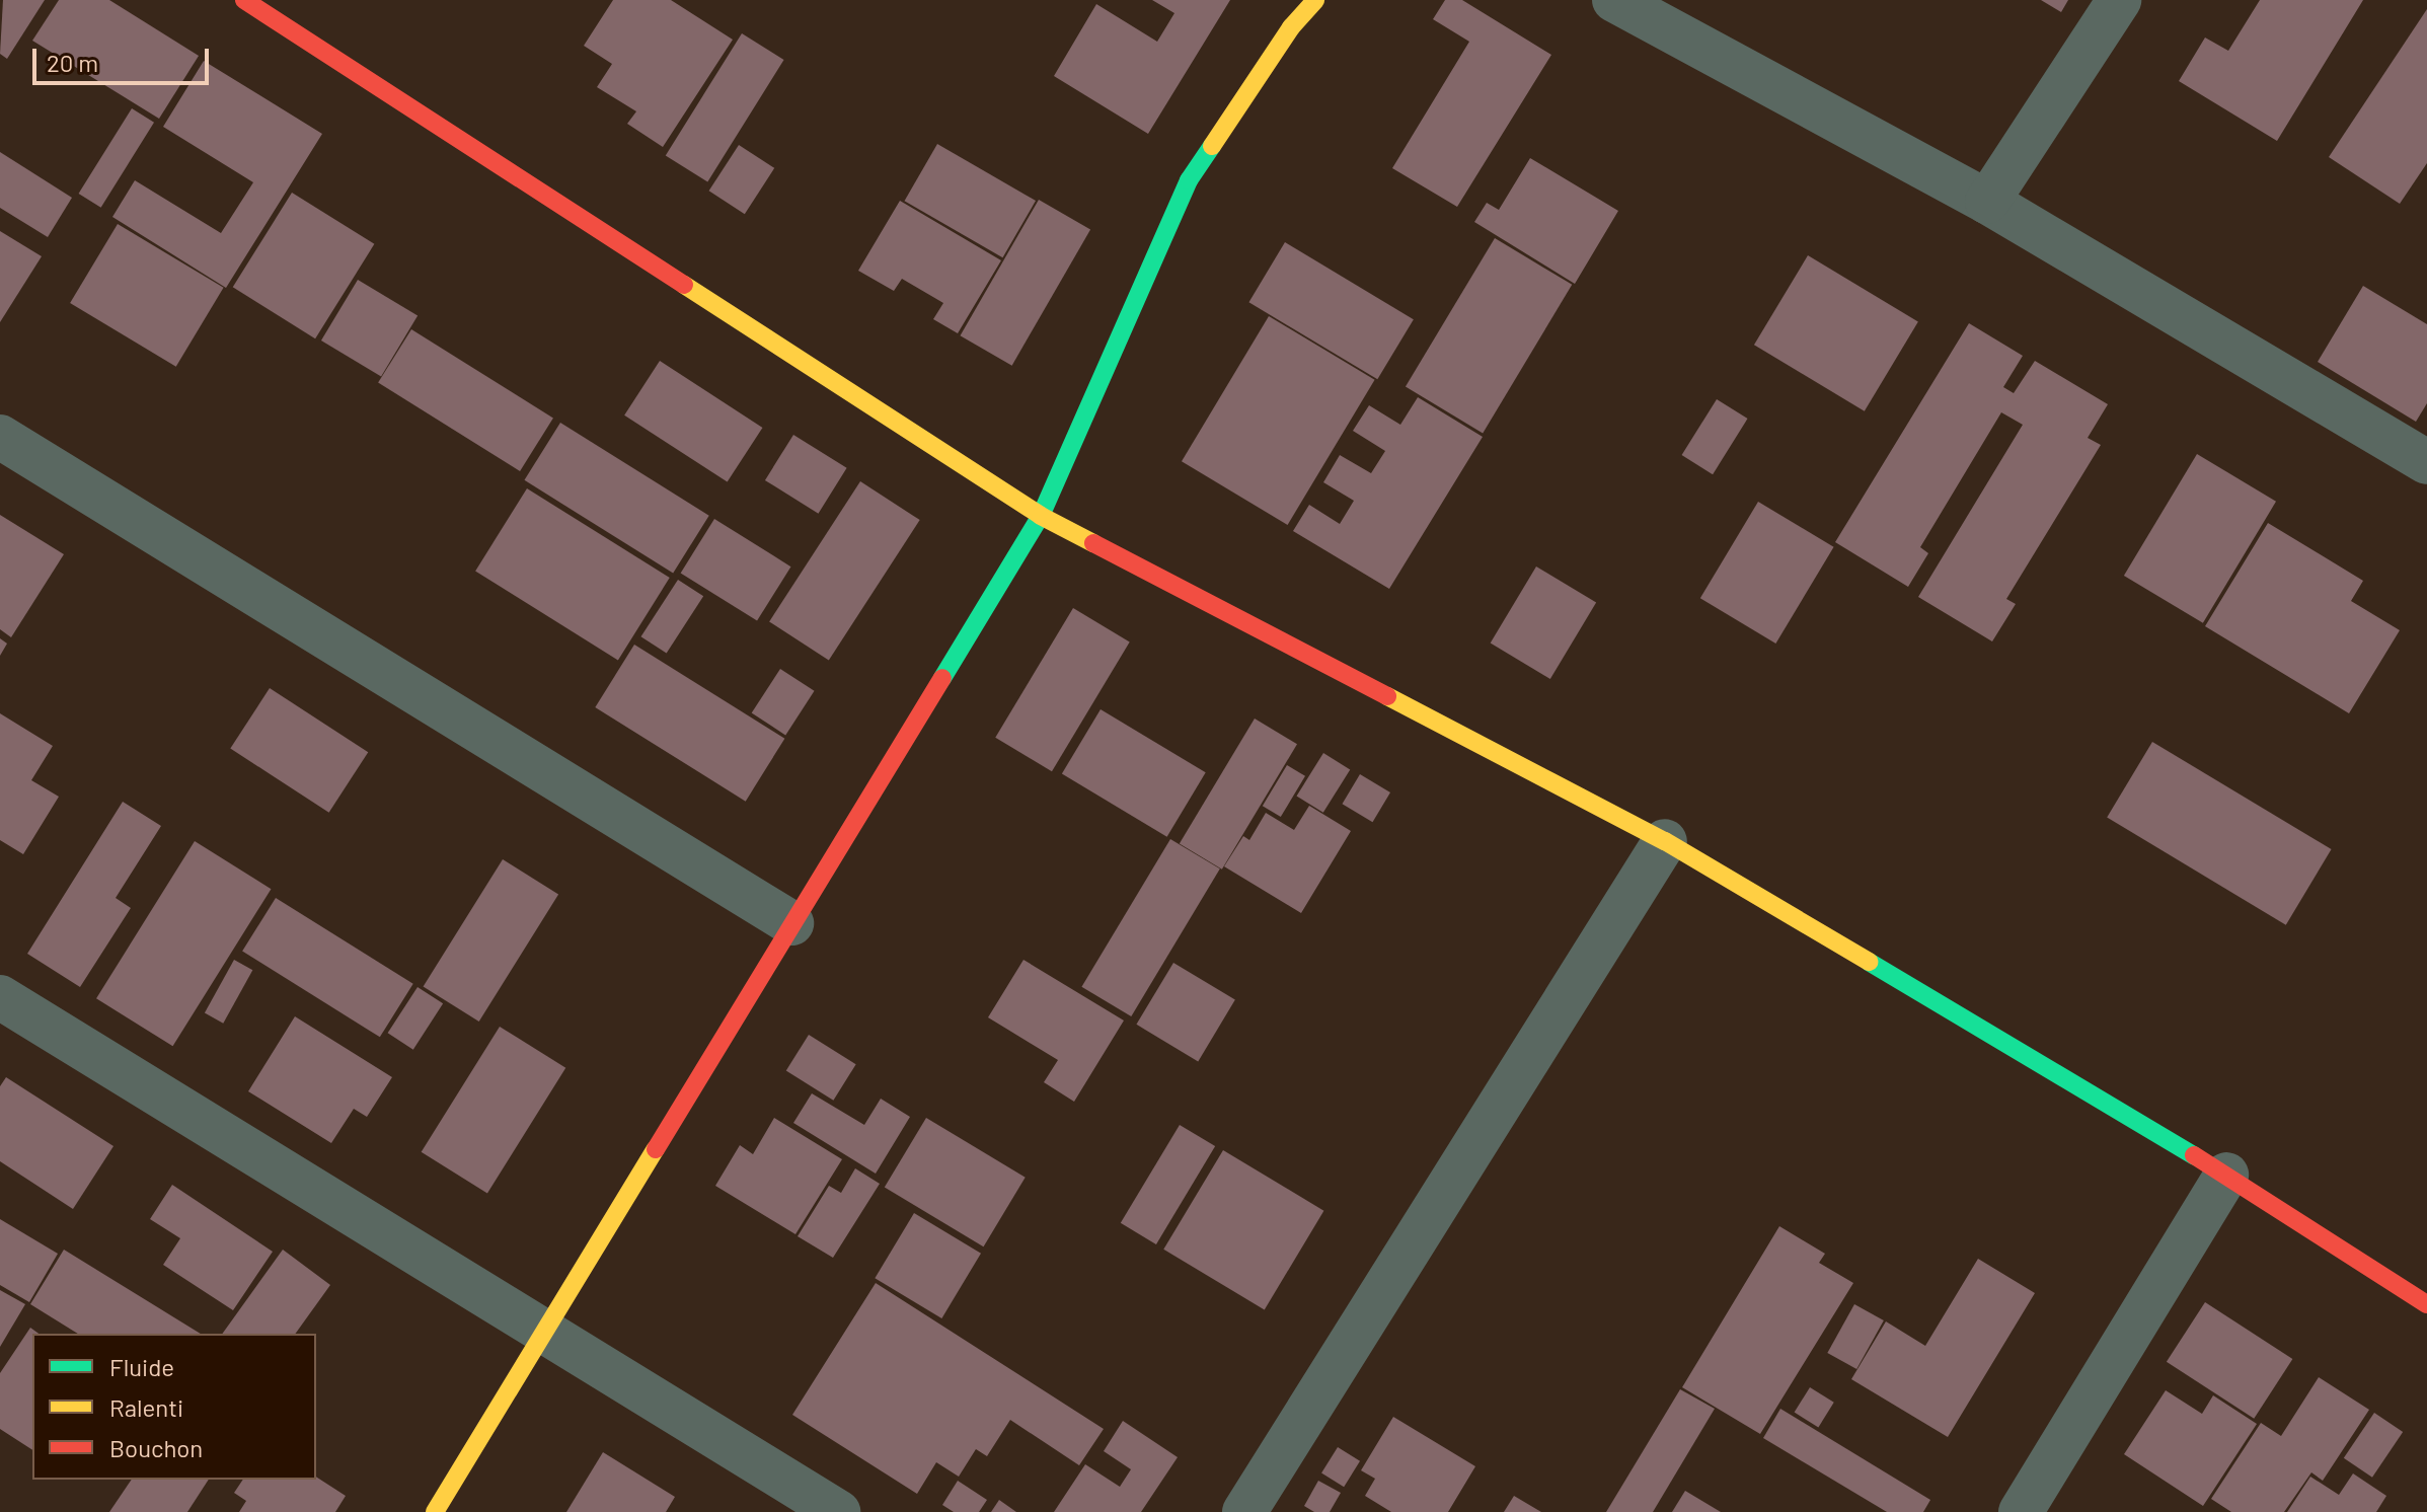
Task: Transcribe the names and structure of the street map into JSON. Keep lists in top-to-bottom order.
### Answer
{
  "legend": ["Fluide", "Ralenti", "Bouchon"],
  "scale_bar": "20 m"
}
